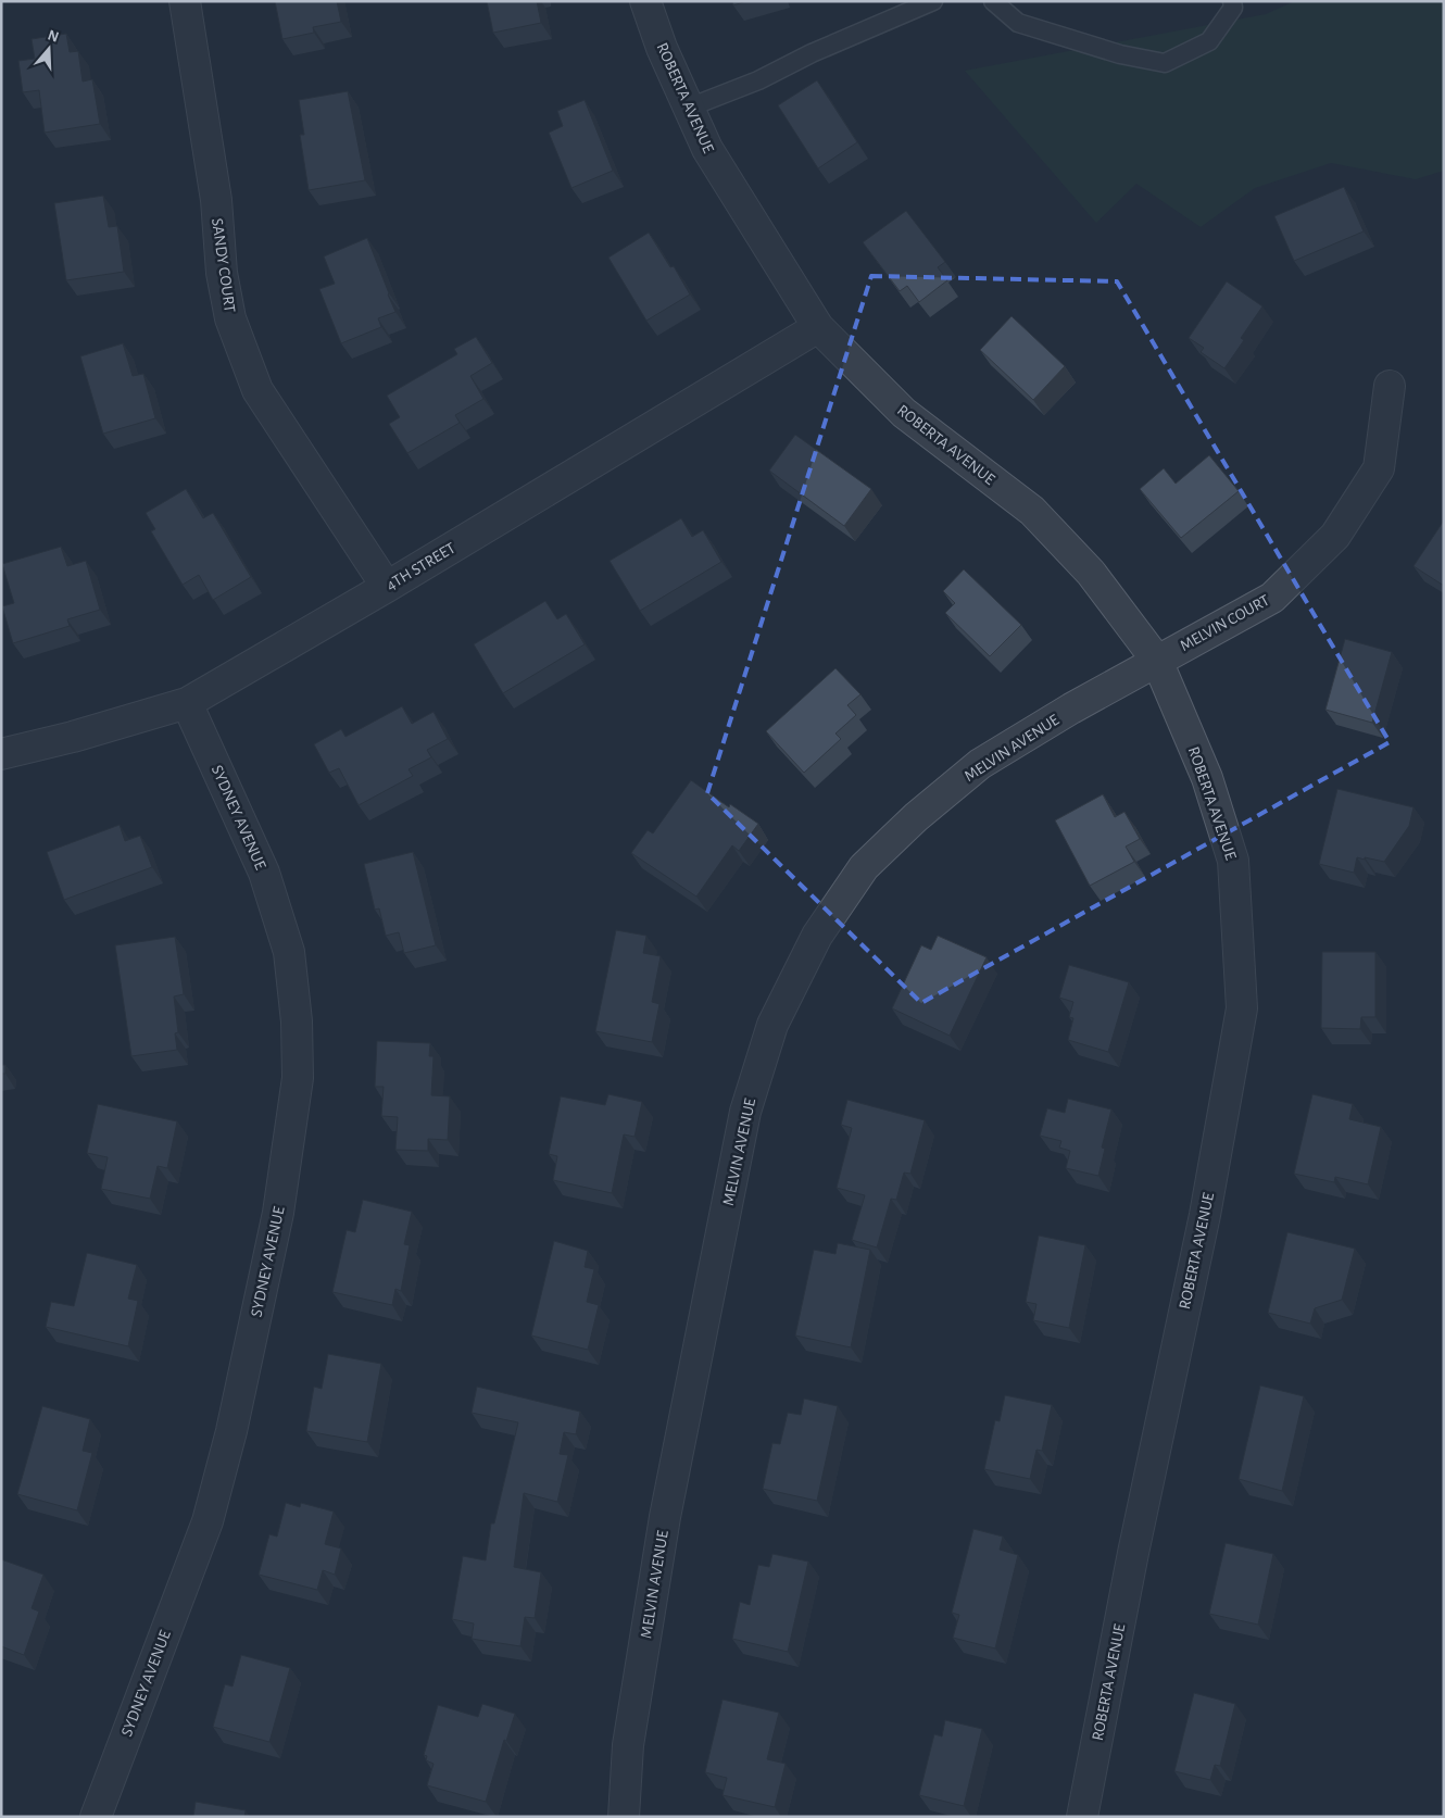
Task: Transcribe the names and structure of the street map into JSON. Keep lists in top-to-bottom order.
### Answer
{
  "streets": {
    "street": [
      "ROBERTA AVENUE",
      "SANDY COURT",
      "4TH STREET",
      "MELVIN COURT",
      "MELVIN AVENUE",
      "SYDNEY AVENUE"
    ]
  },
  "crossings": [
    ["ROBERTA AVENUE", "4TH STREET"],
    ["ROBERTA AVENUE", "MELVIN COURT"],
    ["ROBERTA AVENUE", "MELVIN AVENUE"],
    ["SANDY COURT", "4TH STREET"],
    ["4TH STREET", "SYDNEY AVENUE"],
    ["MELVIN COURT", "MELVIN AVENUE"]
  ],
  "north": "top"
}
